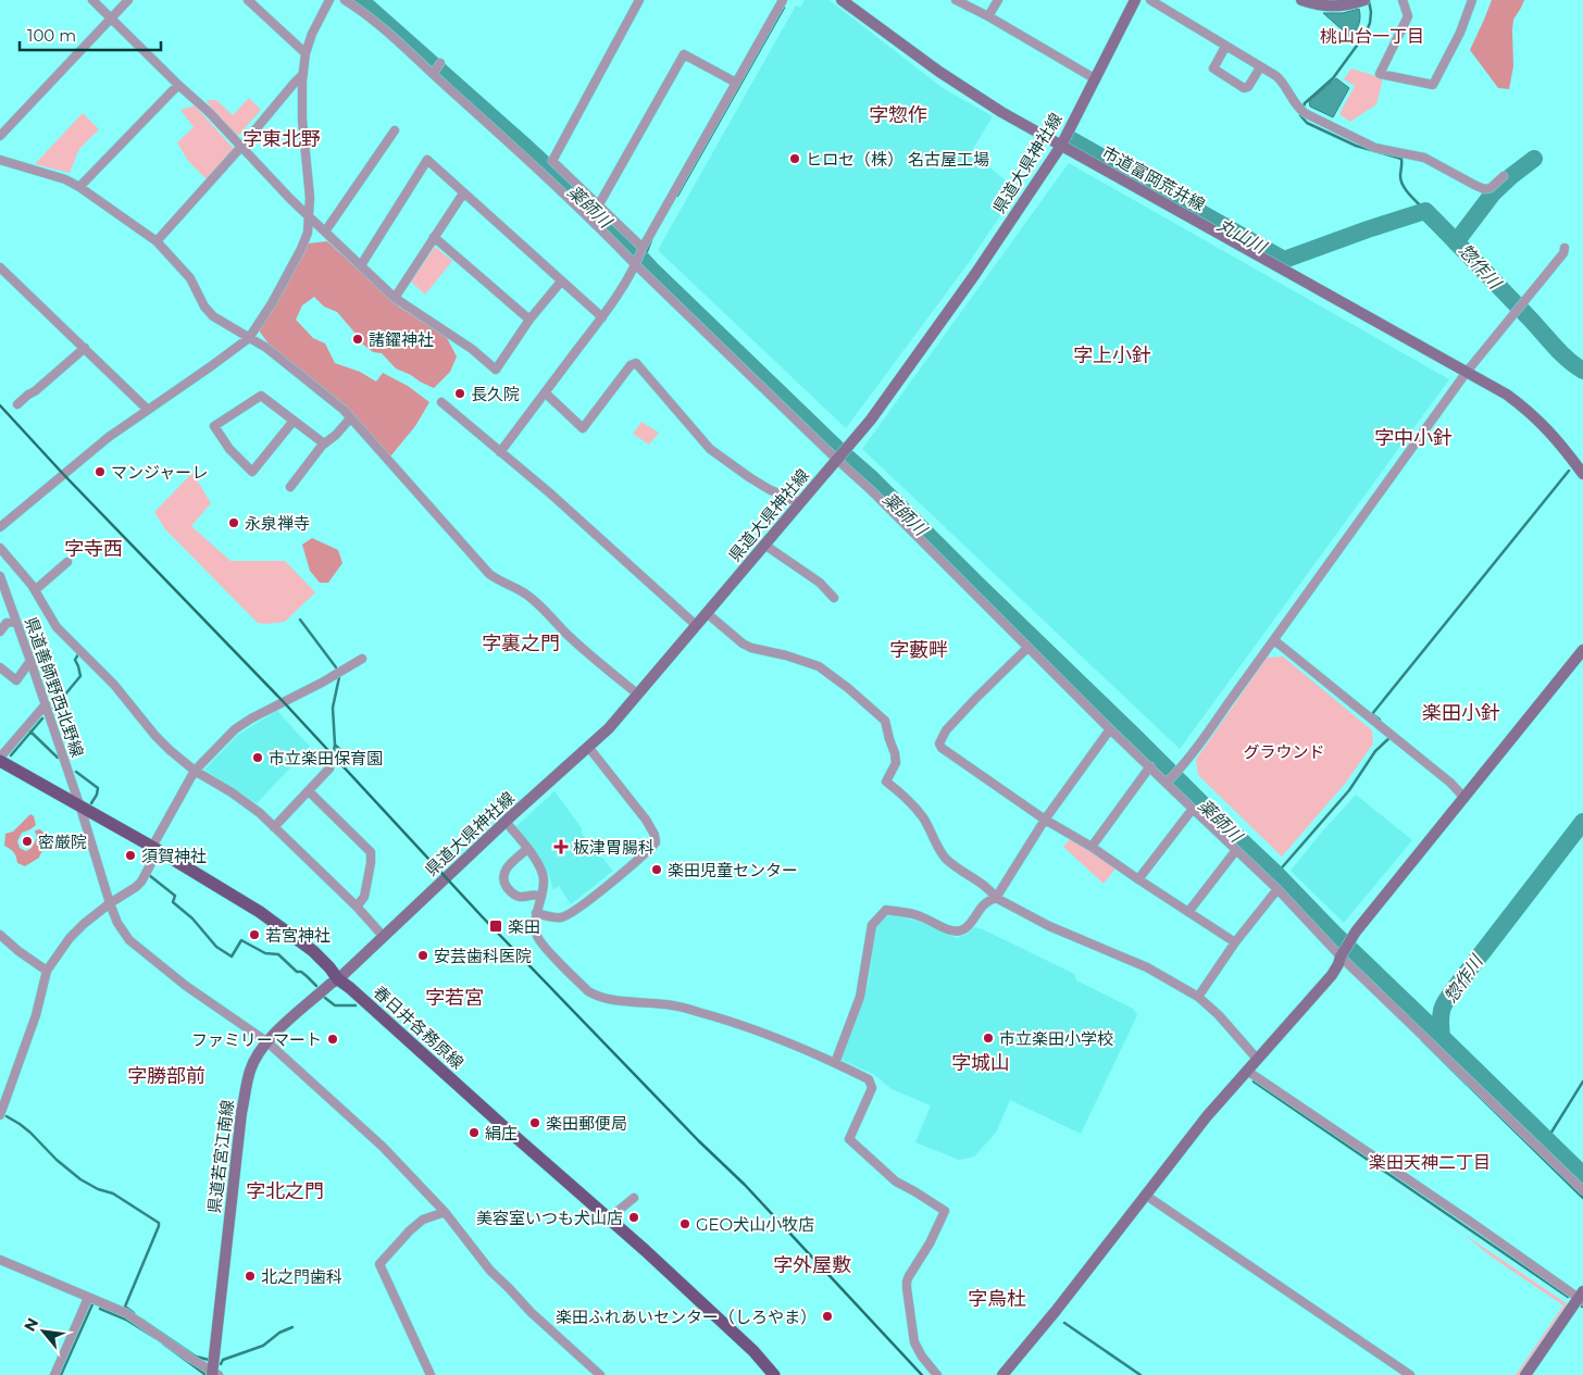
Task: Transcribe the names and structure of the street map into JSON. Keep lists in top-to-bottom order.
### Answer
{
  "streets": {
    "main road": ["春日井各務原線"],
    "street": [
      "県道大県神社線",
      "市道富岡荒井線",
      "県道善師野西北野線",
      "県道若宮江南線"
    ]
  },
  "crossings": [
    ["県道大県神社線", "市道富岡荒井線"],
    ["県道大県神社線", "春日井各務原線"],
    ["県道大県神社線", "県道若宮江南線"],
    ["県道善師野西北野線", "春日井各務原線"],
    ["県道善師野西北野線", "県道若宮江南線"],
    ["春日井各務原線", "県道若宮江南線"]
  ],
  "districts": [
    "桃山台一丁目",
    "字惣作",
    "字東北野",
    "字上小針",
    "字中小針",
    "字寺西",
    "字裏之門",
    "字藪畔",
    "楽田小針",
    "字若宮",
    "字城山",
    "字勝部前",
    "楽田天神二丁目",
    "字北之門",
    "字外屋敷",
    "字烏杜"
  ],
  "water": ["薬師川", "丸山川", "惣作川"],
  "parks": ["グラウンド"],
  "places": {
    "other": [
      "ヒロセ（株） 名古屋工場",
      "諸鑃神社",
      "長久院",
      "マンジャーレ",
      "永泉禅寺",
      "市立楽田保育園",
      "密厳院",
      "須賀神社",
      "楽田児童センター",
      "若宮神社",
      "安芸歯科医院",
      "市立楽田小学校",
      "ファミリーマート",
      "楽田郵便局",
      "絹庄",
      "美容室いつも犬山店",
      "GEO犬山小牧店",
      "北之門歯科",
      "楽田ふれあいセンター（しろやま）"
    ],
    "health": ["板津胃腸科"],
    "transit": ["楽田"]
  },
  "scale_bar": "100 m",
  "north": "top left"
}
